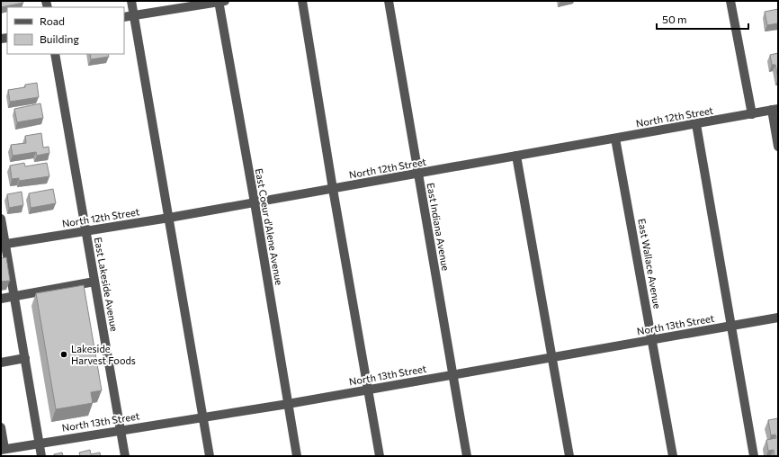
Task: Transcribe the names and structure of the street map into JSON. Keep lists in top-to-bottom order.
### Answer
{
  "streets": {
    "street": [
      "North 12th Street",
      "East Coeur d'Alene Avenue",
      "East Indiana Avenue",
      "East Wallace Avenue",
      "East Lakeside Avenue",
      "North 13th Street"
    ]
  },
  "crossings": [
    ["North 12th Street", "East Coeur d'Alene Avenue"],
    ["North 12th Street", "East Indiana Avenue"],
    ["North 12th Street", "East Wallace Avenue"],
    ["North 12th Street", "East Lakeside Avenue"],
    ["East Coeur d'Alene Avenue", "North 13th Street"],
    ["East Indiana Avenue", "North 13th Street"],
    ["East Wallace Avenue", "North 13th Street"],
    ["East Lakeside Avenue", "North 13th Street"]
  ],
  "places": ["Lakeside Harvest Foods"],
  "legend": ["Road", "Building"],
  "scale_bar": "50 m"
}
